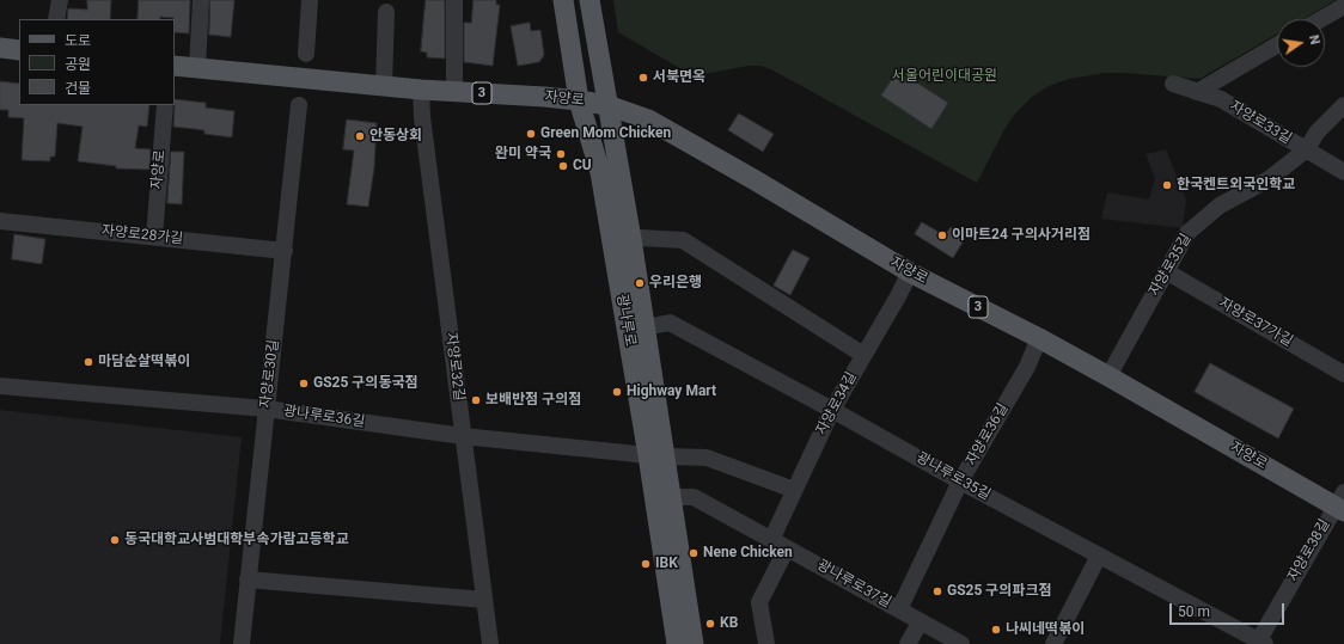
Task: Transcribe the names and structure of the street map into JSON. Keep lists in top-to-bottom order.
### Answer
{
  "streets": {
    "main road": ["3", "자양로", "광나루로"],
    "street": [
      "자양로33길",
      "자양로28가길",
      "자양로35길",
      "자양로37가길",
      "자양로32길",
      "자양로30길",
      "자양로34길",
      "광나루로36길",
      "자양로36길",
      "광나루로35길",
      "자양로38길",
      "광나루로37길"
    ]
  },
  "crossings": [
    ["자양로", "자양로28가길"],
    ["자양로", "자양로35길"],
    ["자양로", "광나루로"],
    ["자양로", "자양로32길"],
    ["자양로", "자양로34길"],
    ["자양로", "자양로36길"],
    ["자양로", "자양로38길"],
    ["자양로33길", "자양로35길"],
    ["자양로28가길", "자양로30길"],
    ["자양로35길", "자양로37가길"],
    ["광나루로", "광나루로36길"],
    ["광나루로", "광나루로35길"],
    ["광나루로", "광나루로37길"],
    ["자양로32길", "광나루로36길"],
    ["자양로30길", "광나루로36길"],
    ["자양로34길", "광나루로35길"],
    ["자양로34길", "광나루로37길"],
    ["자양로36길", "광나루로35길"],
    ["자양로36길", "광나루로37길"],
    ["광나루로35길", "자양로38길"]
  ],
  "parks": ["서울어린이대공원"],
  "places": [
    "서북면옥",
    "Green Mom Chicken",
    "안동상회",
    "완미 약국",
    "CU",
    "한국켄트외국인학교",
    "이마트24 구의사거리점",
    "우리은행",
    "마담순살떡볶이",
    "GS25 구의동국점",
    "Highway Mart",
    "보배반점 구의점",
    "동국대학교사범대학부속가람고등학교",
    "Nene Chicken",
    "IBK",
    "GS25 구의파크점",
    "KB",
    "나씨네떡볶이"
  ],
  "legend": ["도로", "공원", "건물"],
  "scale_bar": "50 m",
  "north": "right"
}
